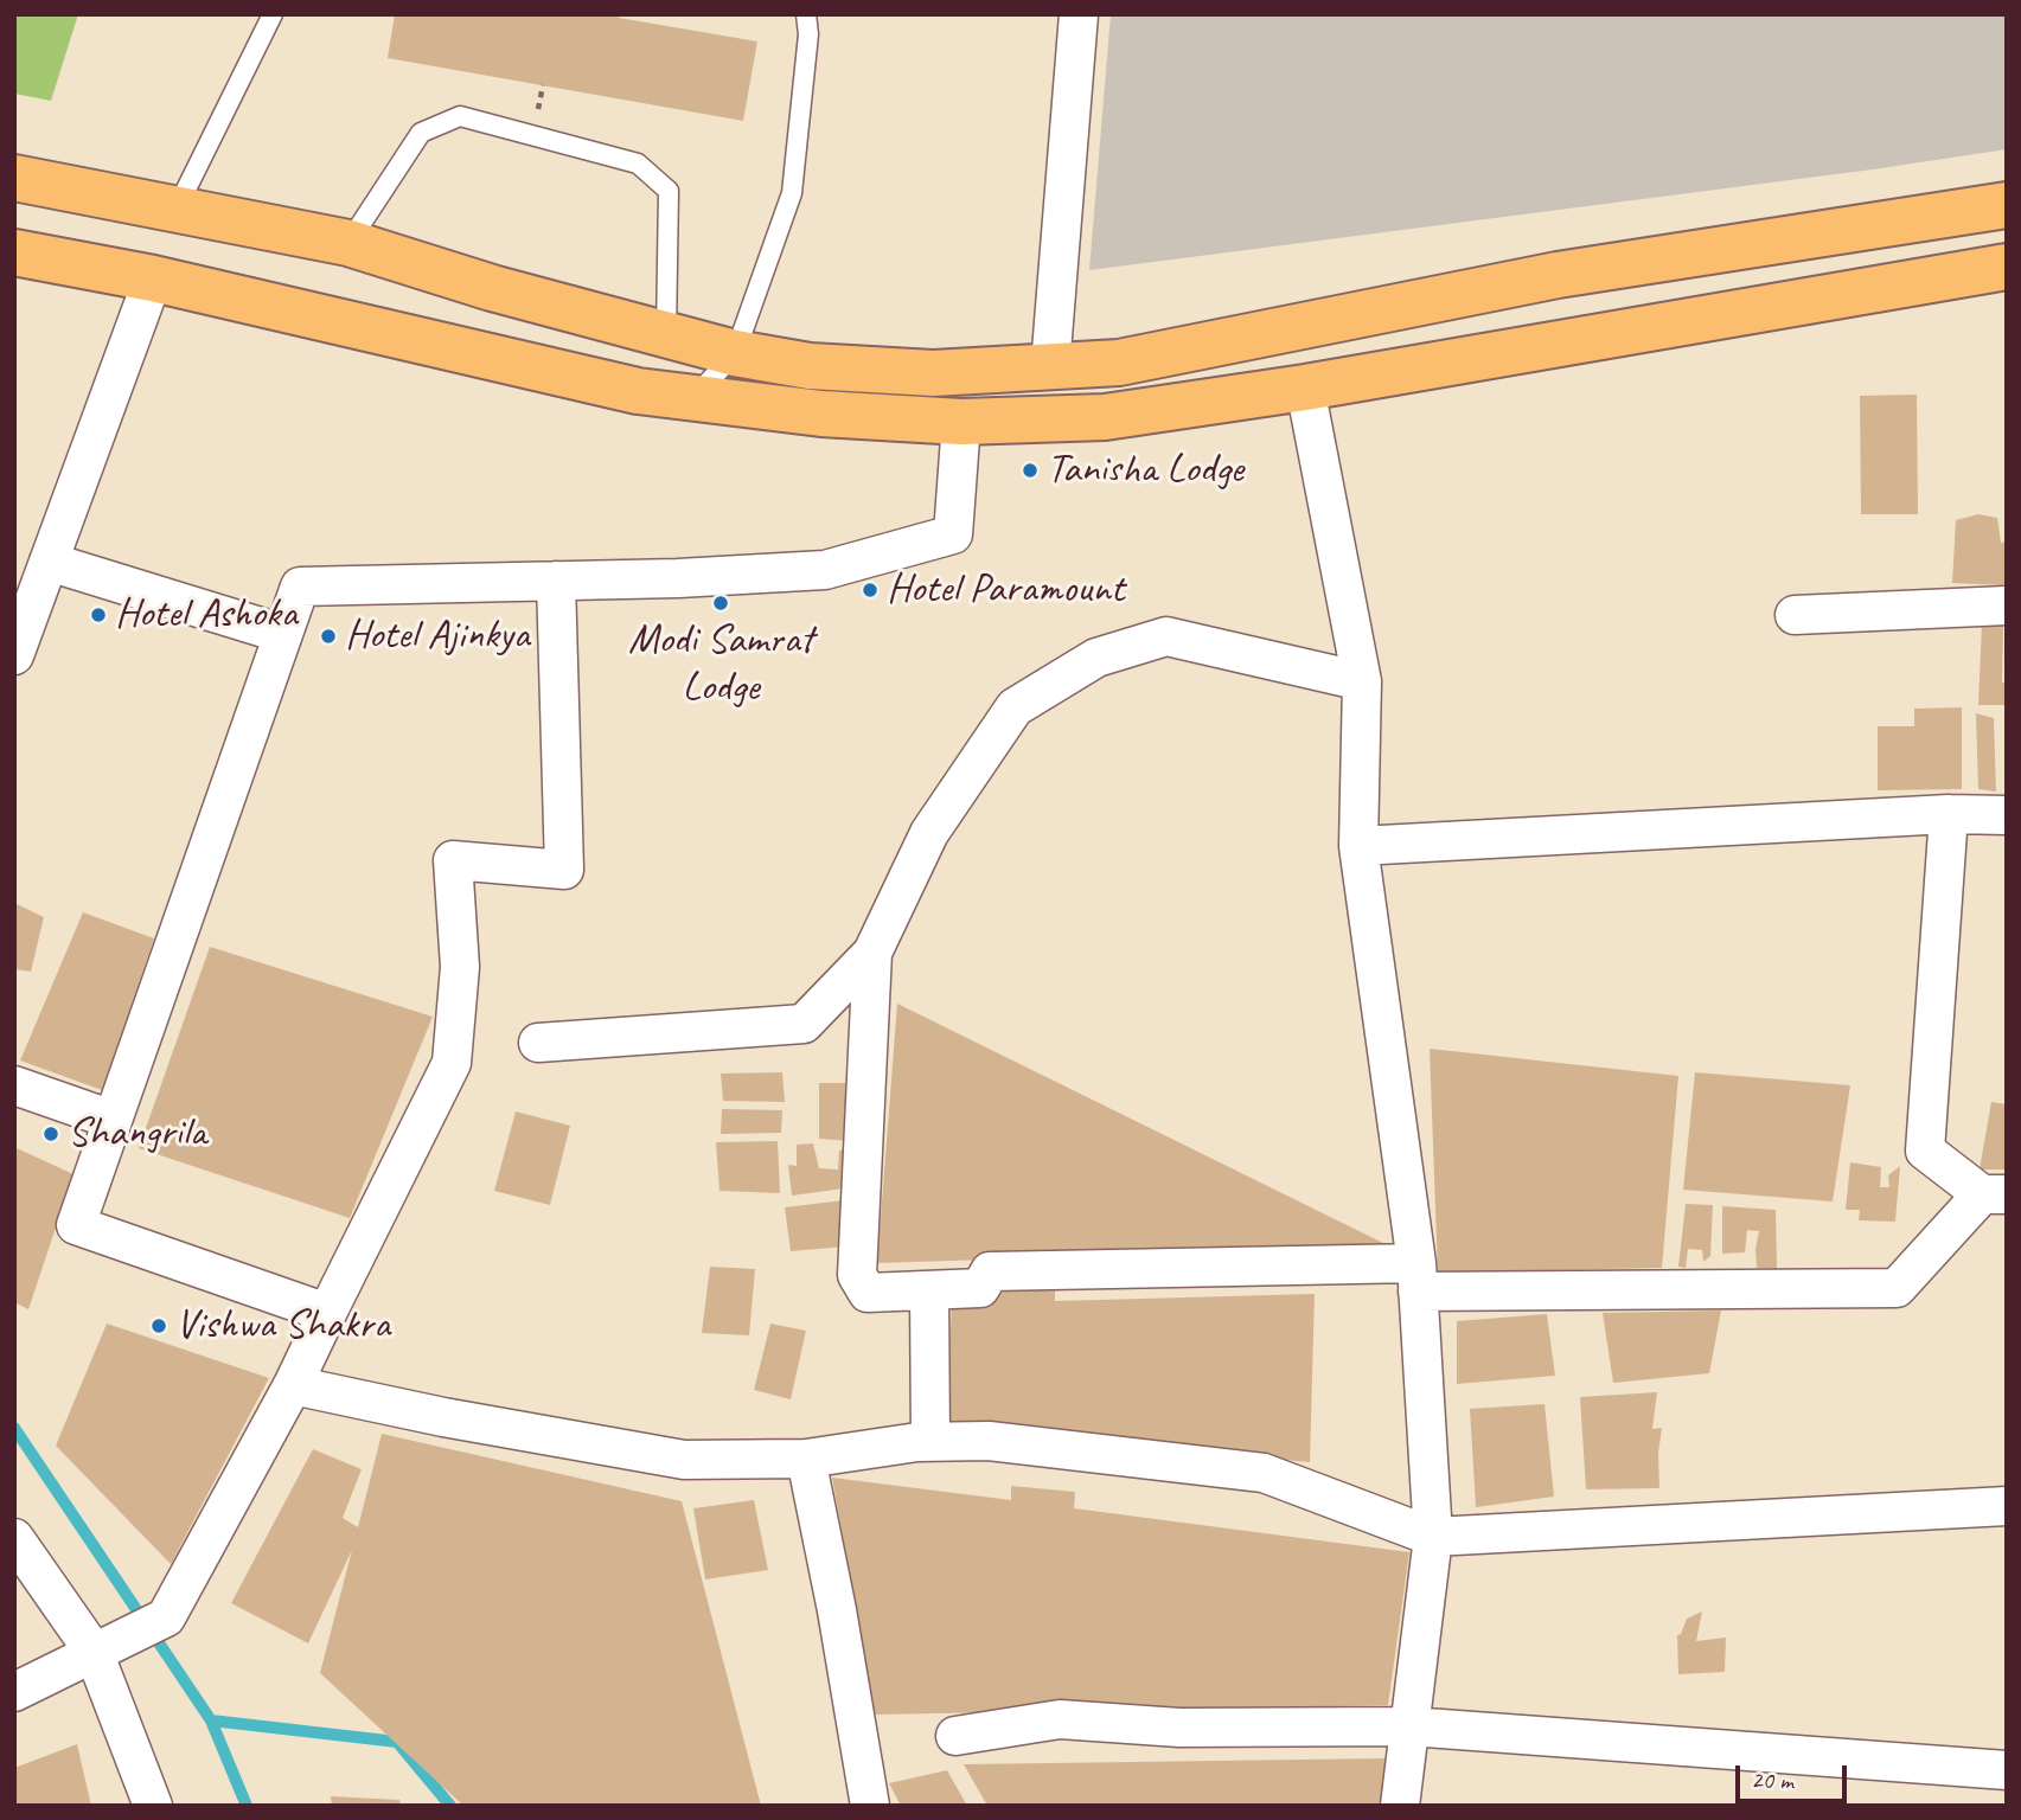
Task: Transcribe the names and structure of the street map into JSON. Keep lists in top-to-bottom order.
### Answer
{
  "places": [
    "Tanisha Lodge",
    "Hotel Paramount",
    "Modi Samrat Lodge",
    "Hotel Ashoka",
    "Hotel Ajinkya",
    "Shangrila",
    "Vishwa Shakra"
  ],
  "scale_bar": "20 m"
}
